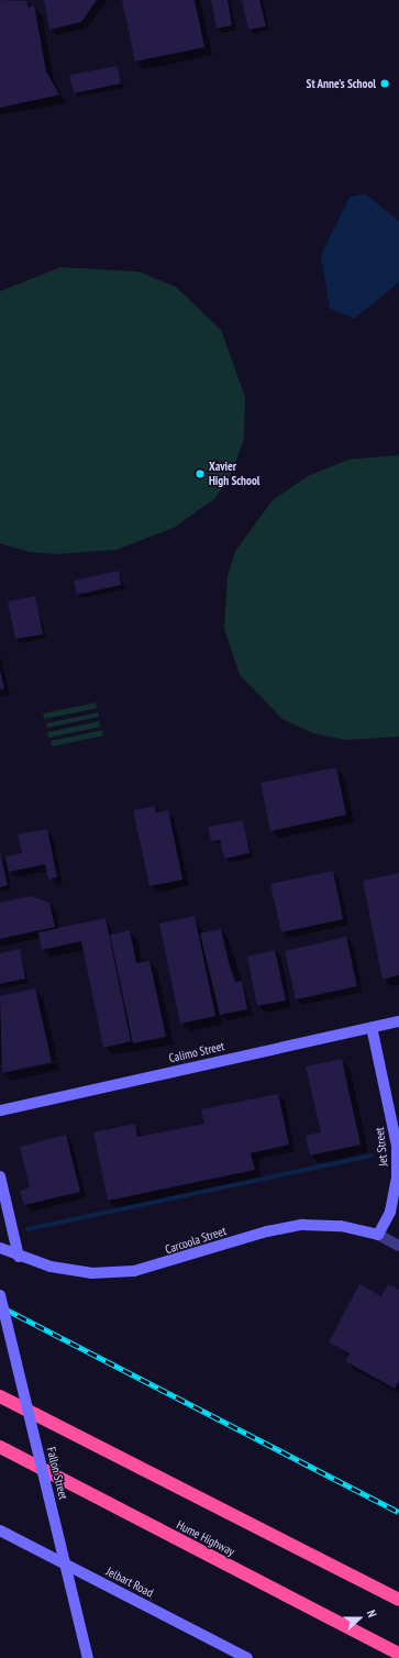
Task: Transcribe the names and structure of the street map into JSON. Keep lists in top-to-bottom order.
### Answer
{
  "streets": {
    "highway": ["Hume Highway"],
    "street": [
      "Calimo Street",
      "Jet Street",
      "Carcoola Street",
      "Fallon Street",
      "Jelbart Road"
    ]
  },
  "crossings": [
    ["Calimo Street", "Jet Street"],
    ["Jet Street", "Carcoola Street"]
  ],
  "places": ["St Anne's School", "Xavier High School"],
  "north": "right"
}
